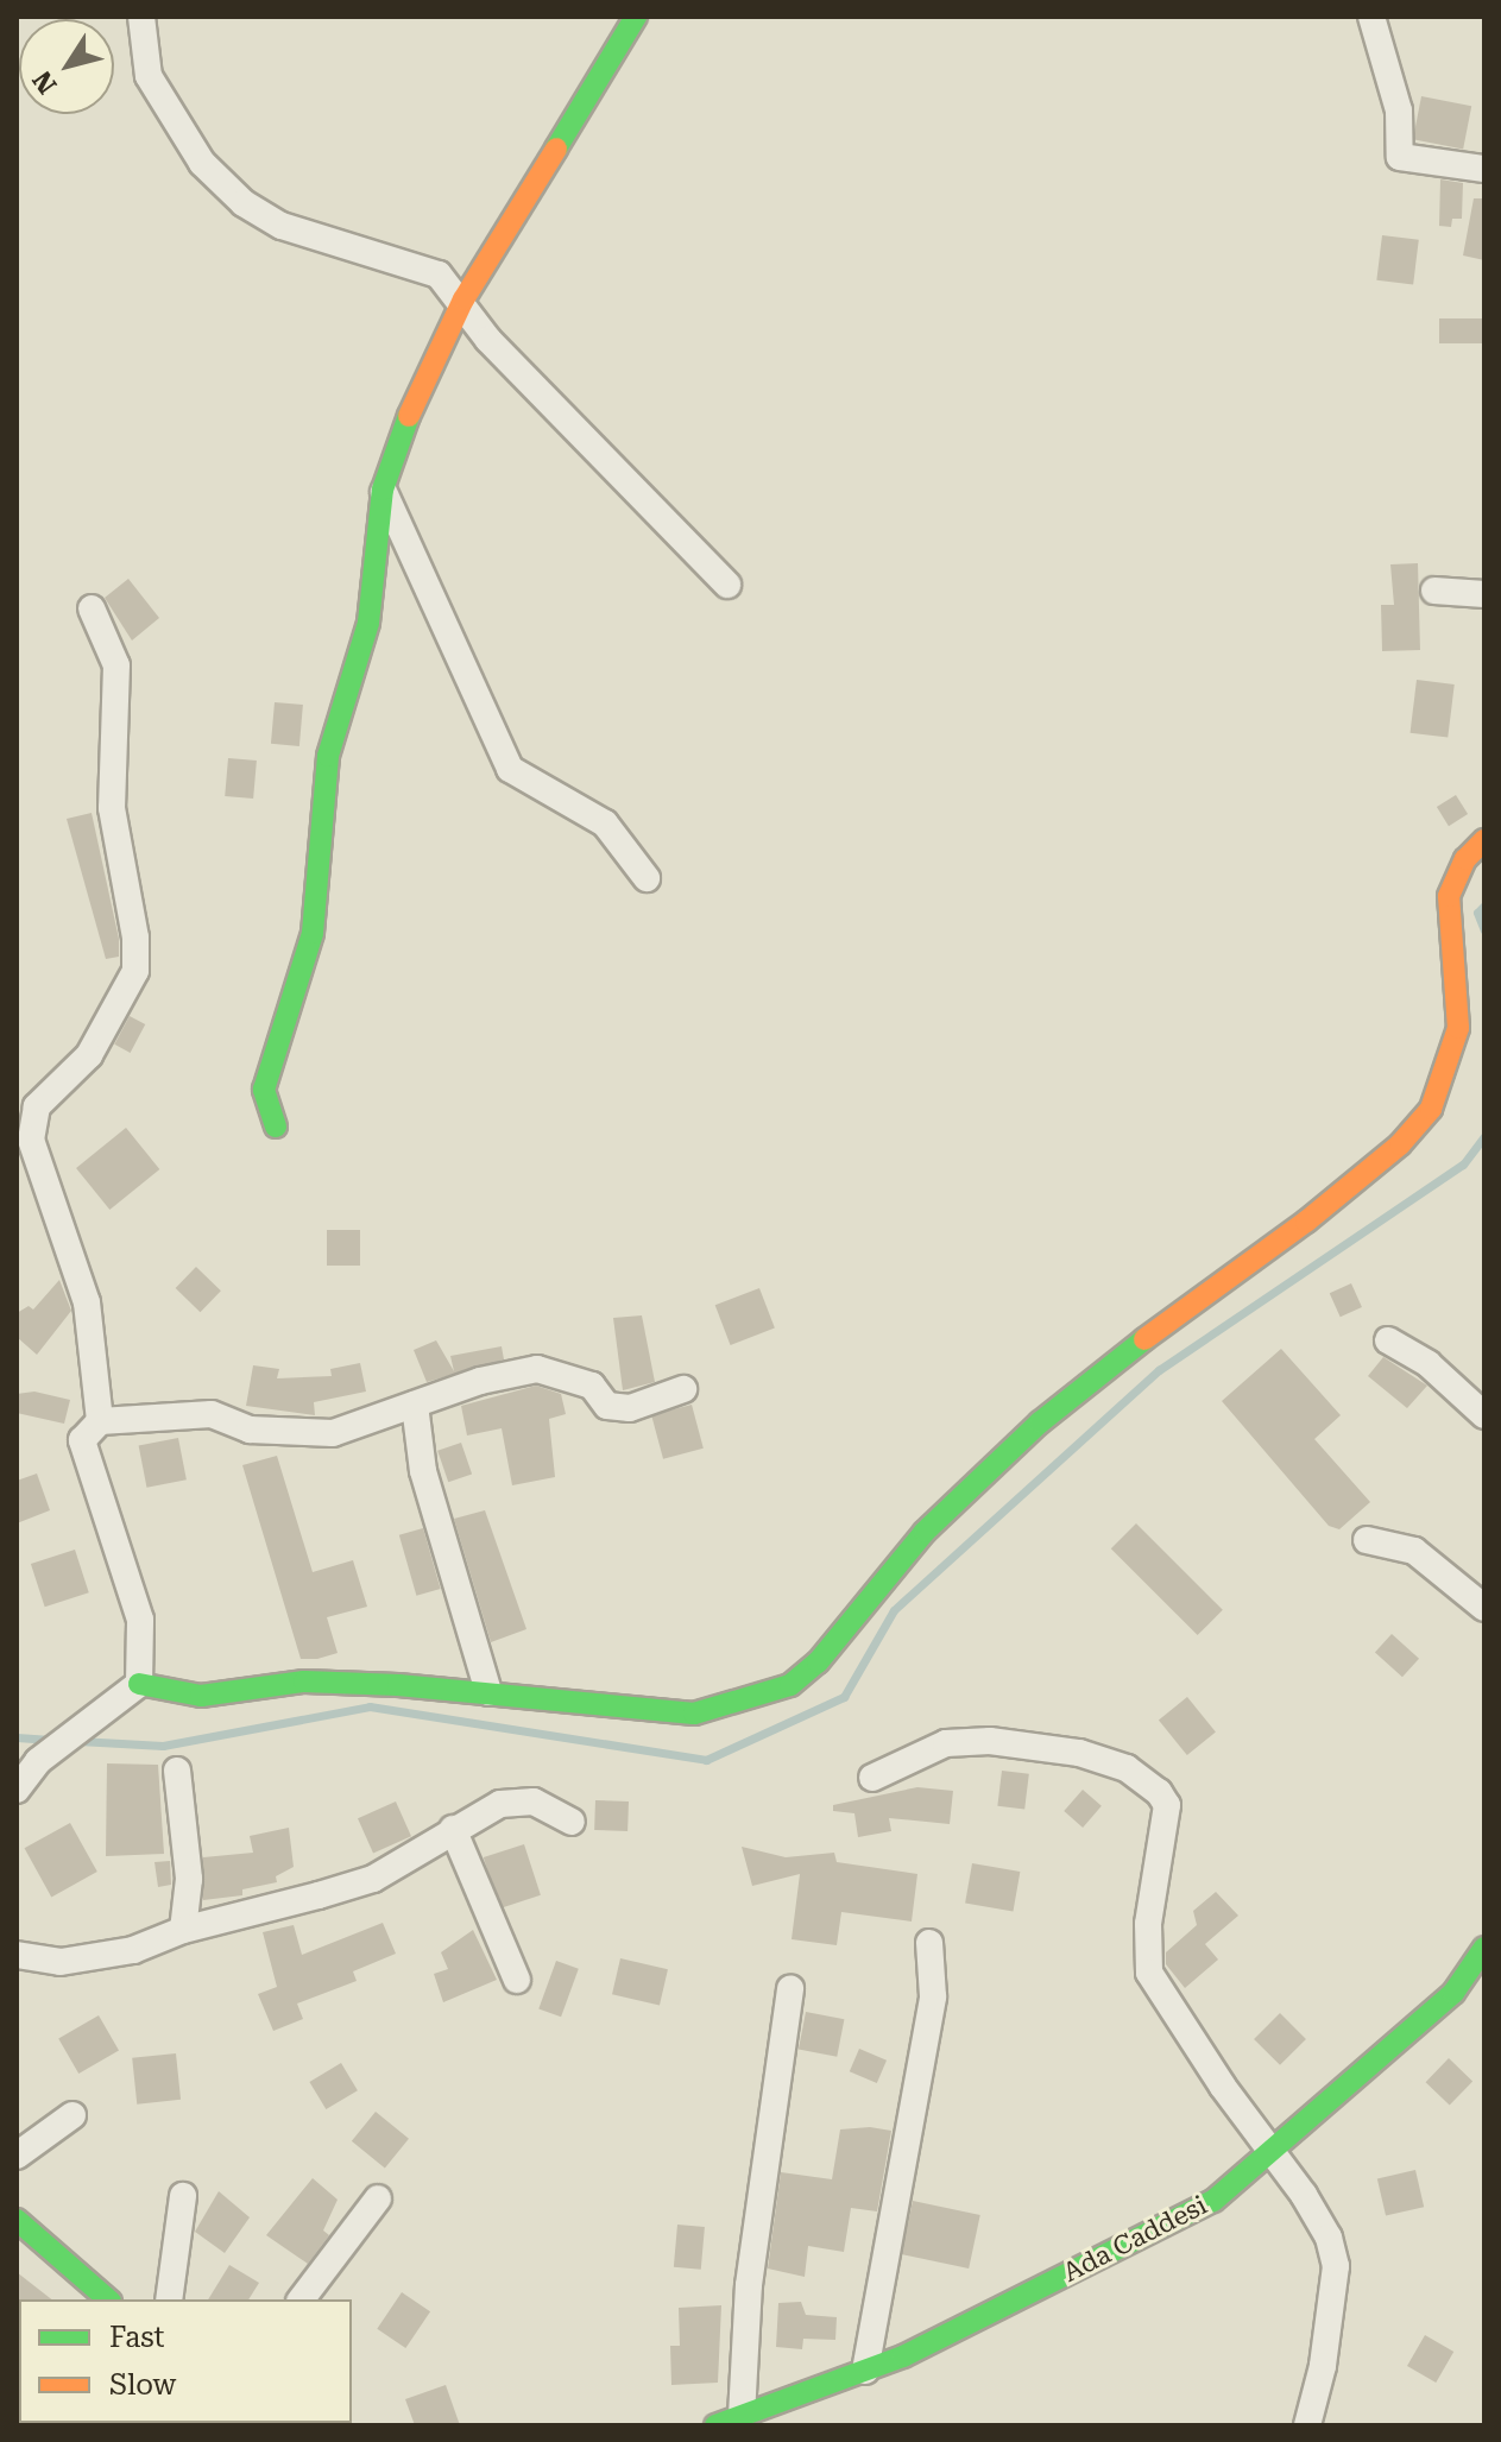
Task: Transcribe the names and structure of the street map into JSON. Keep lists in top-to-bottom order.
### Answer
{
  "streets": {
    "street": ["Ada Caddesi"]
  },
  "legend": ["Fast", "Slow"],
  "north": "bottom left"
}
